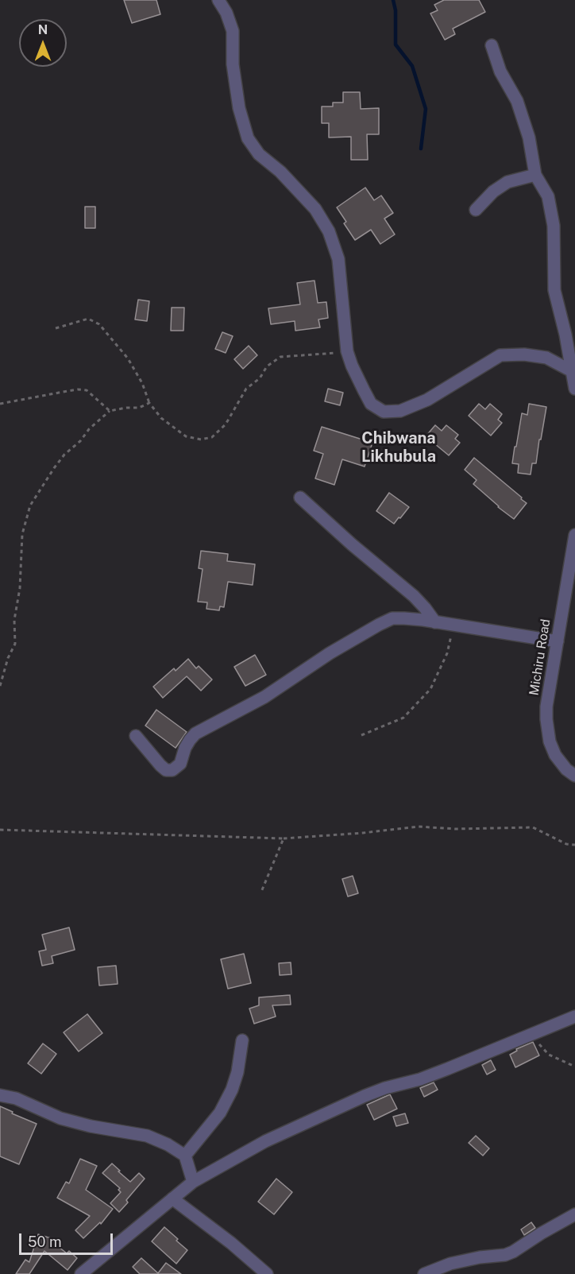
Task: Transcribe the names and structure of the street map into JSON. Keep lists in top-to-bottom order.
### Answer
{
  "streets": {
    "street": ["Michiru Road"]
  },
  "districts": ["Chibwana Likhubula"],
  "scale_bar": "50 m",
  "north": "top"
}
